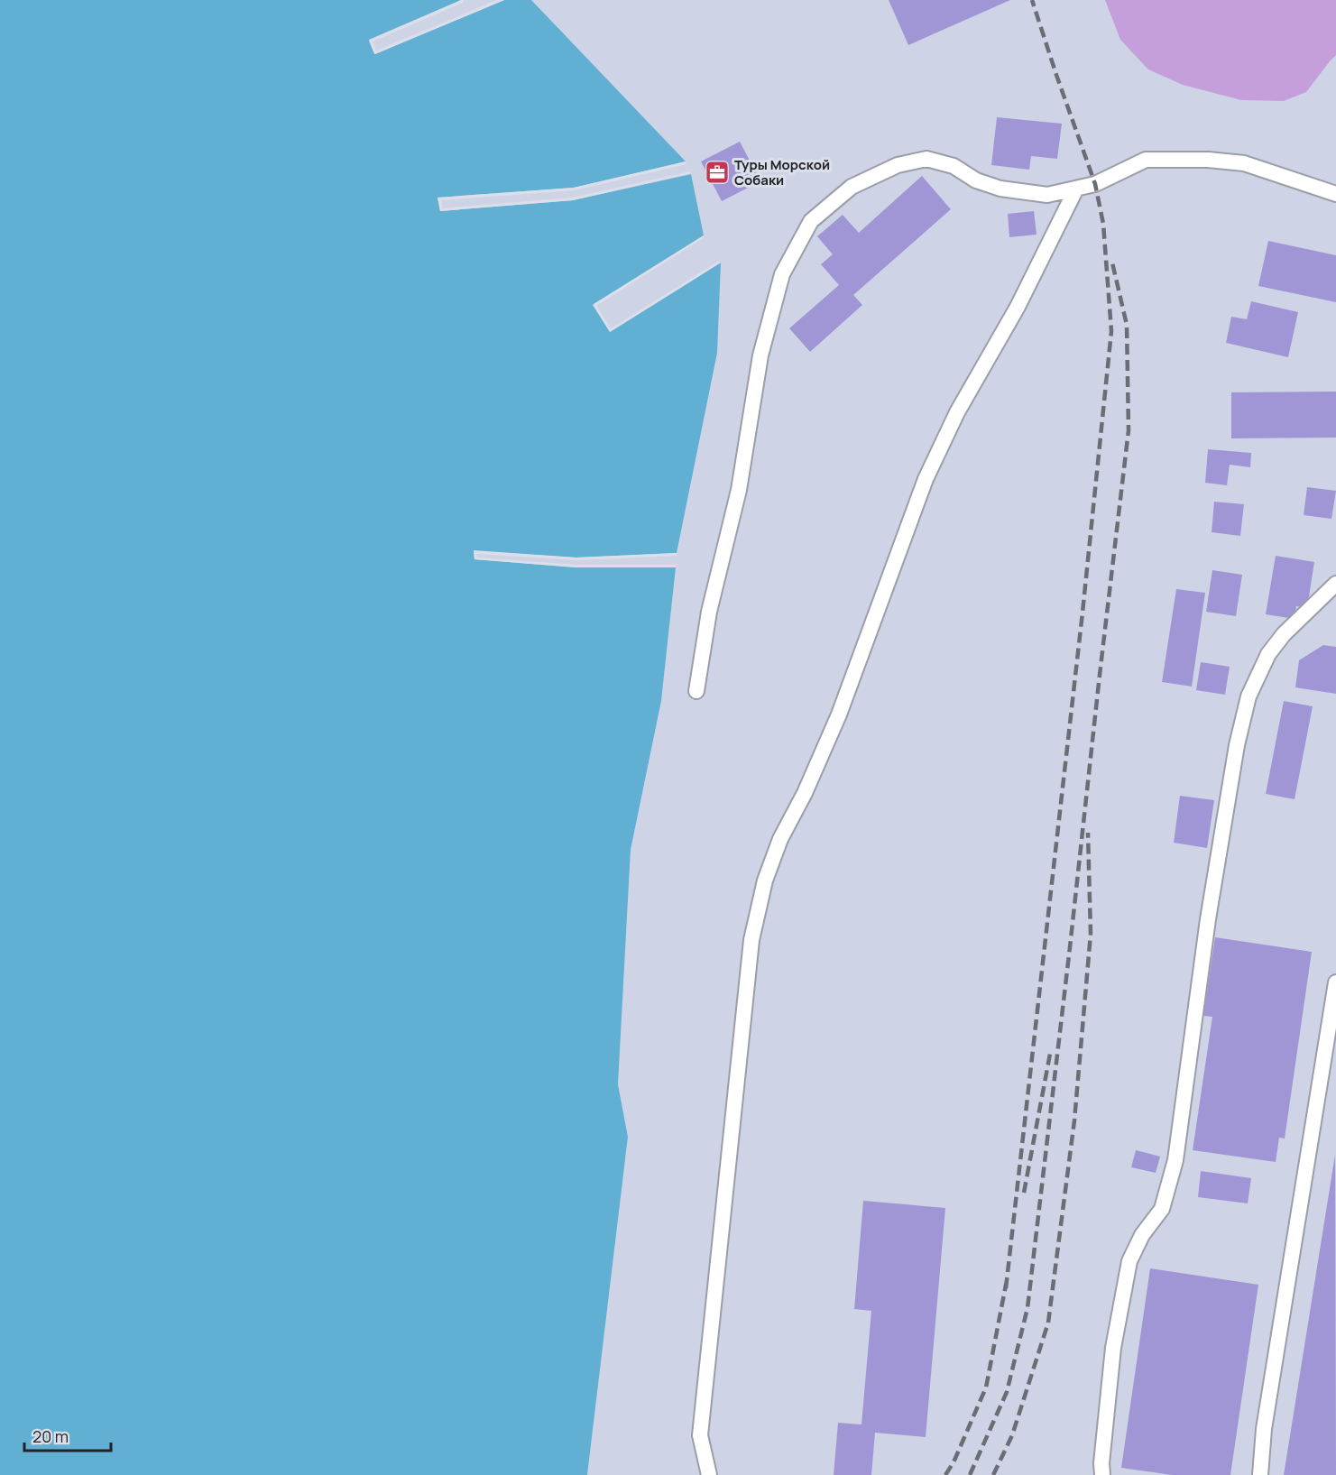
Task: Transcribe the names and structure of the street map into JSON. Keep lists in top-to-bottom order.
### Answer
{
  "places": {
    "office": ["Туры Морской Собаки"]
  },
  "scale_bar": "20 m"
}
